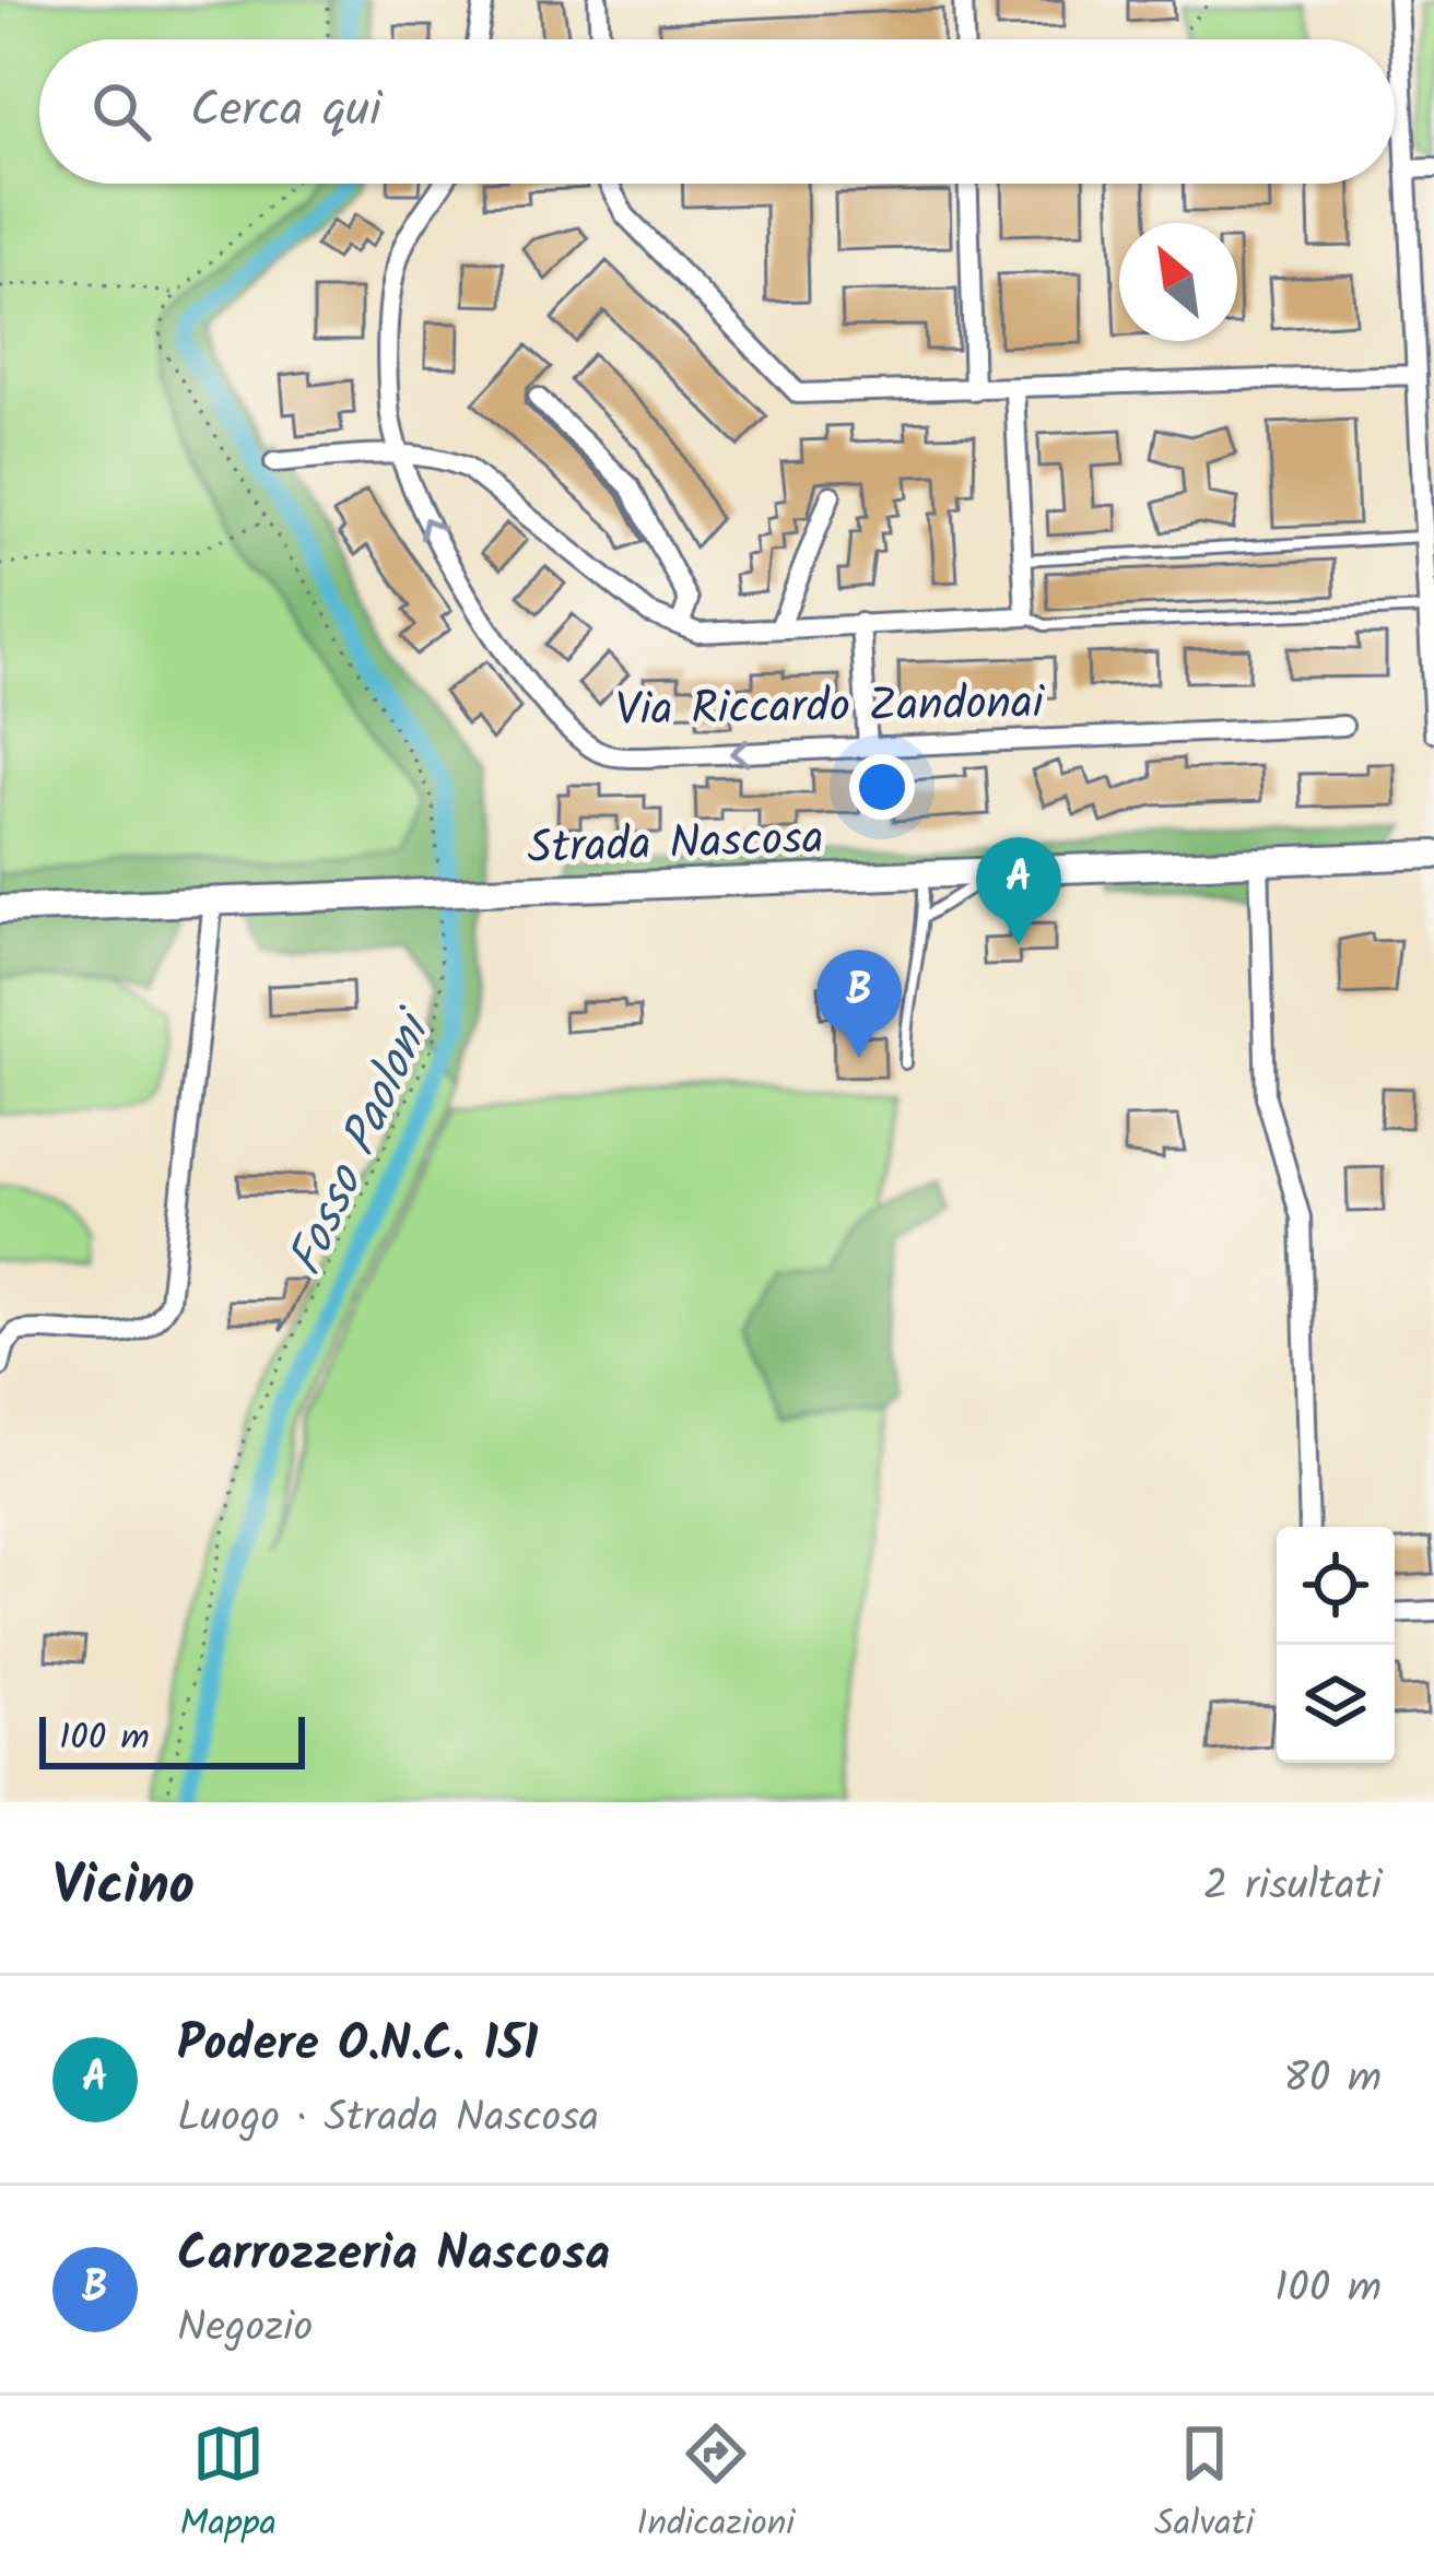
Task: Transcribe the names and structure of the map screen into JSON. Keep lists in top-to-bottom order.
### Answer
{
  "streets": {
    "street": ["Via Riccardo Zandonai", "Strada Nascosa"]
  },
  "water": ["Fosso Paoloni"],
  "scale_bar": "100 m",
  "north": "top left",
  "page": {
    "search": "Cerca qui",
    "pins": ["A", "B"],
    "scale": "100 m",
    "heading": ["Vicino", "2 risultati"],
    "list": [
      {
        "mark": "A",
        "name": "Podere O.N.C. 151",
        "note": "Luogo · Strada Nascosa",
        "value": "80 m"
      },
      {
        "mark": "B",
        "name": "Carrozzeria Nascosa",
        "note": "Negozio",
        "value": "100 m"
      }
    ],
    "nav": ["Mappa", "Indicazioni", "Salvati"]
  }
}
